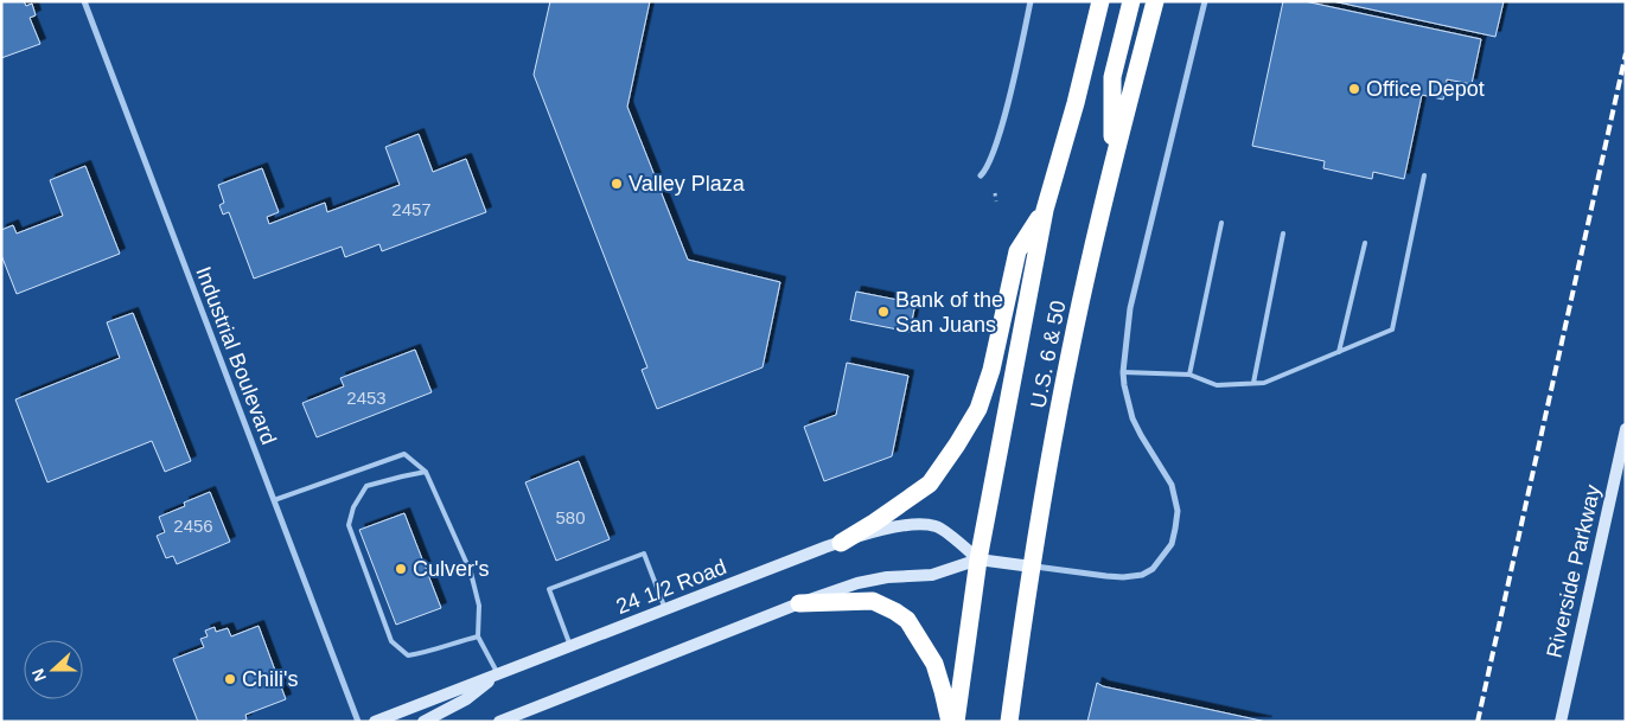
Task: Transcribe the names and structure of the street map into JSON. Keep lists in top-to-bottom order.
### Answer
{
  "streets": {
    "highway": ["U.S. 6 & 50"],
    "main road": ["Riverside Parkway", "24 1/2 Road"],
    "street": ["Industrial Boulevard"]
  },
  "crossings": [
    ["U.S. 6 & 50", "24 1/2 Road"]
  ],
  "places": [
    "Office Depot",
    "Valley Plaza",
    "Bank of the San Juans",
    "Culver's",
    "Chili's"
  ],
  "house_numbers": [
    "2457",
    "2453",
    "580",
    "2456"
  ],
  "north": "left"
}
